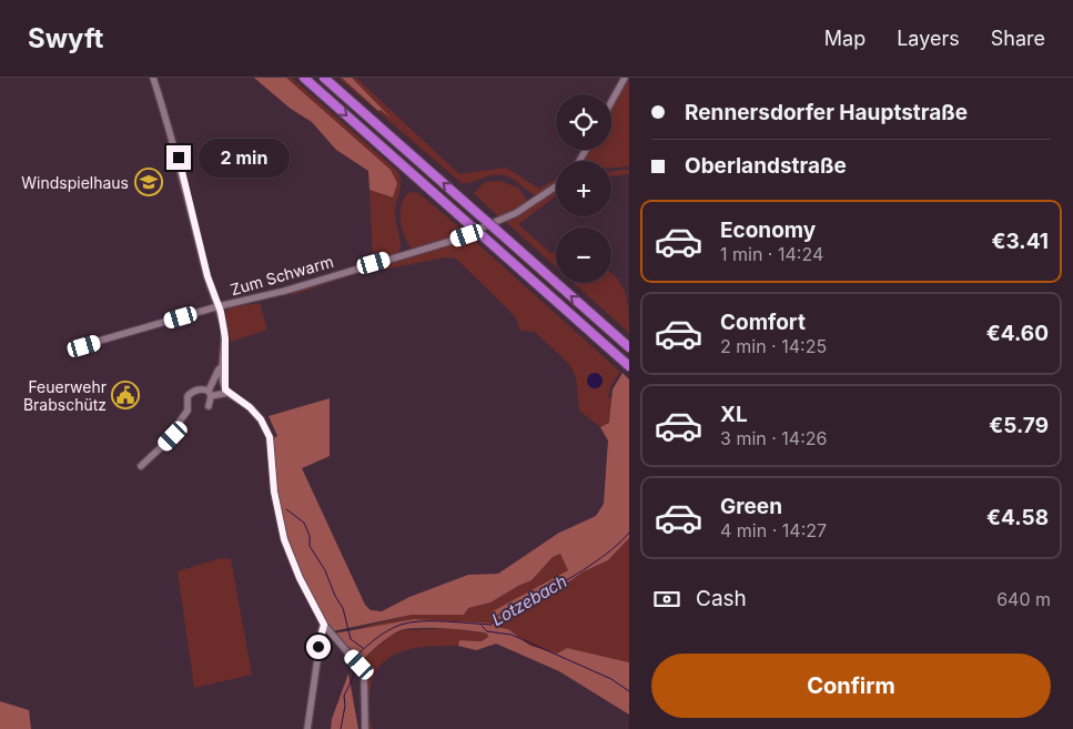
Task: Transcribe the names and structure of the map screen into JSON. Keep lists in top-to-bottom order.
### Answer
{
  "streets": {
    "street": ["Zum Schwarm"]
  },
  "water": ["Lotzebach"],
  "places": {
    "school or university": ["Windspielhaus"],
    "public building": ["Feuerwehr Brabschütz"]
  },
  "page": {
    "header": "Swyft",
    "nav": ["Map", "Layers", "Share"],
    "banner": ["Rennersdorfer Hauptstraße", "Oberlandstraße"],
    "map_buttons": ["+", "−"],
    "bubble": "2 min",
    "list": [
      {
        "name": "Economy",
        "note": "1 min · 14:24",
        "value": "€3.41"
      },
      {
        "name": "Comfort",
        "note": "2 min · 14:25",
        "value": "€4.60"
      },
      {
        "name": "XL",
        "note": "3 min · 14:26",
        "value": "€5.79"
      },
      {
        "name": "Green",
        "note": "4 min · 14:27",
        "value": "€4.58"
      }
    ],
    "pay": ["Cash", "640 m"],
    "buttons": "Confirm"
  }
}
